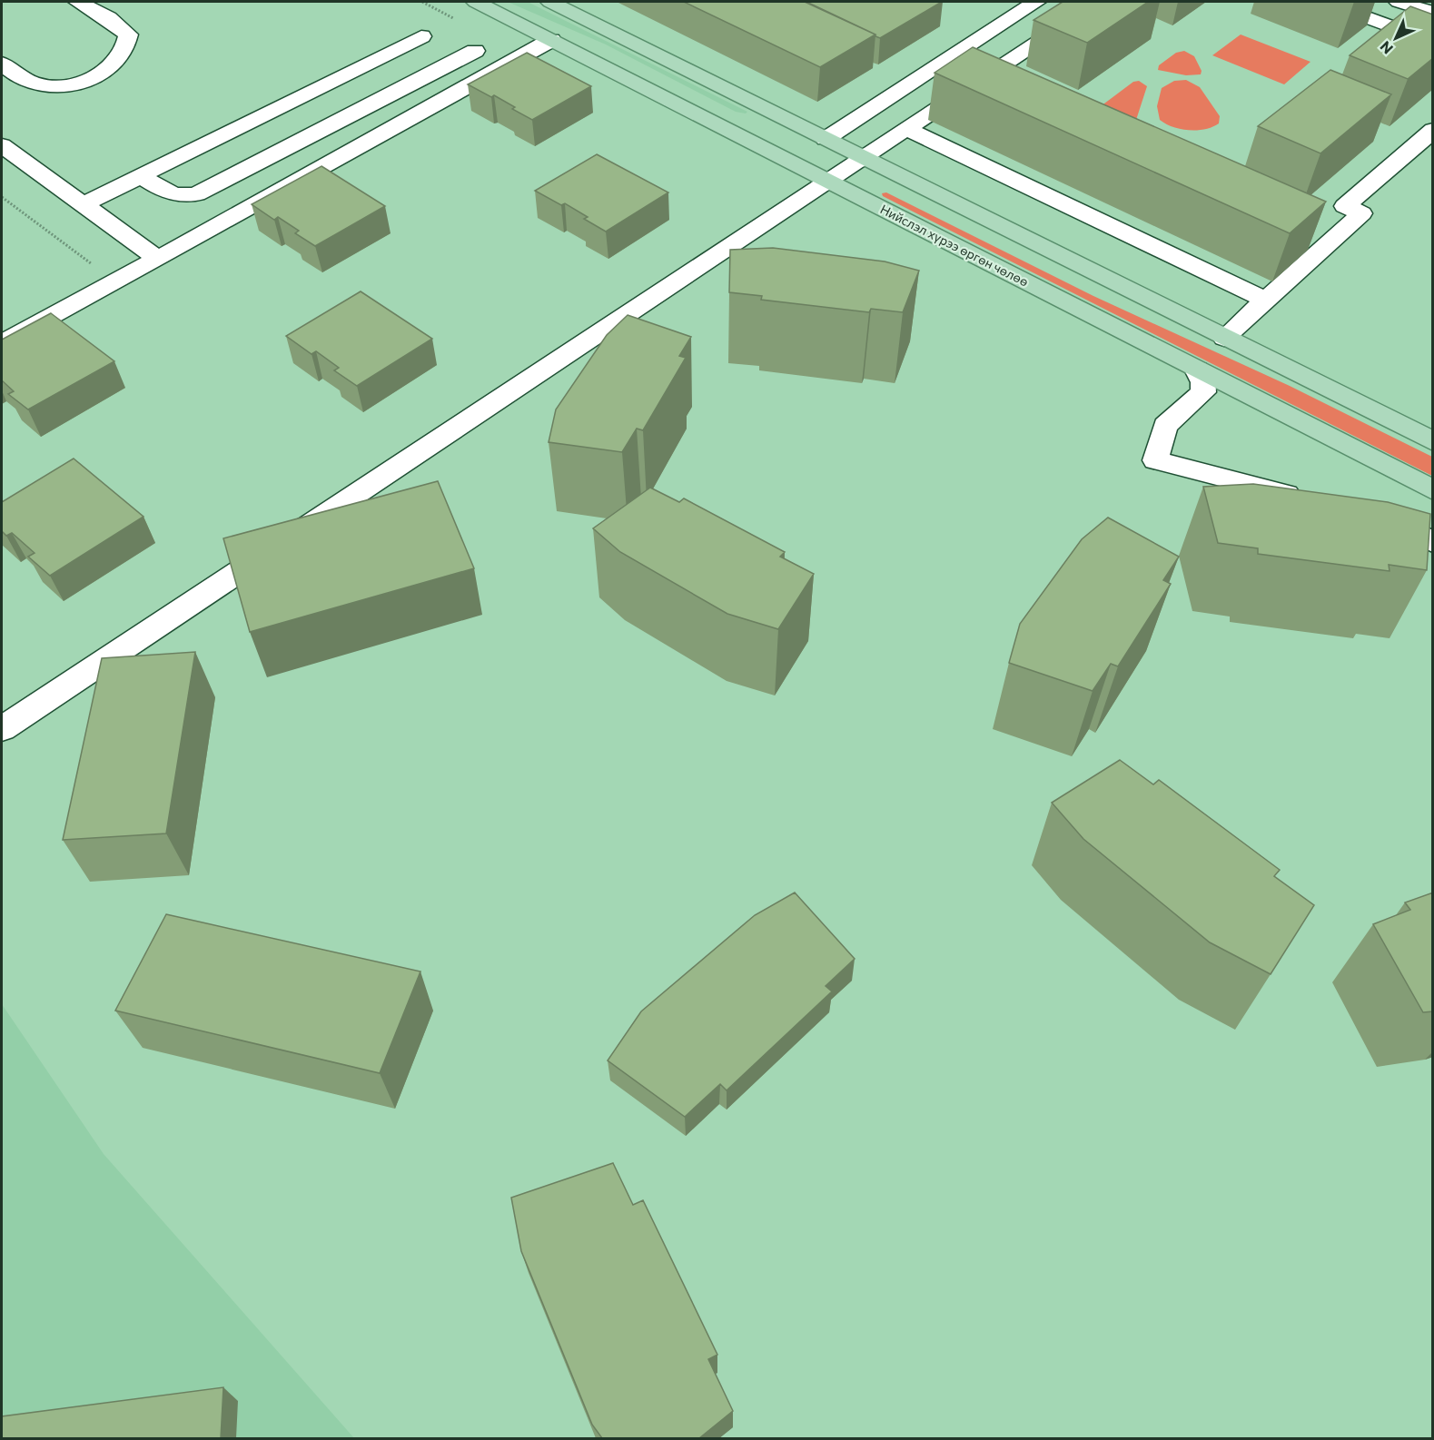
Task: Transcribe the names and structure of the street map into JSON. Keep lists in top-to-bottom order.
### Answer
{
  "streets": {
    "main road": ["Нийслэл хүрээ өргөн чөлөө"]
  },
  "north": "bottom left"
}
